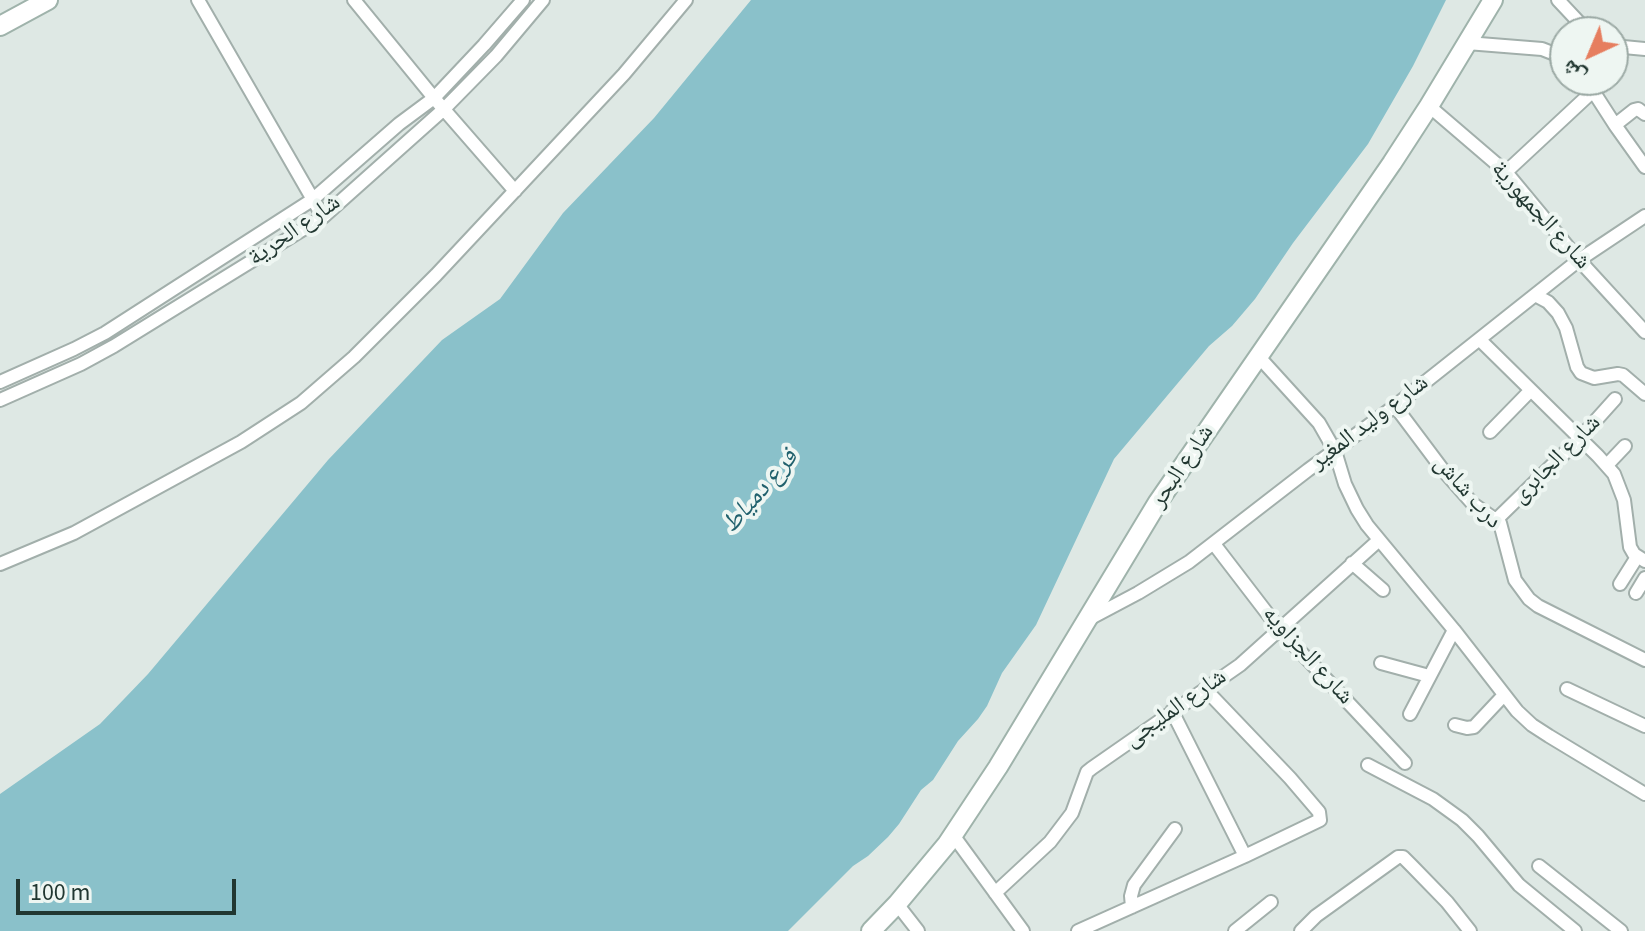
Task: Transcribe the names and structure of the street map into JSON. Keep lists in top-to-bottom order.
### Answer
{
  "streets": {
    "street": [
      "شارع الجمهورية",
      "شارع الحرية",
      "شارع وليد المغير",
      "شارع الجابرى",
      "شارع البحر",
      "درب شاش",
      "شارع الجزاويه",
      "شارع المليجى"
    ]
  },
  "crossings": [
    ["شارع الجمهورية", "شارع وليد المغير"],
    ["شارع الجمهورية", "شارع البحر"],
    ["شارع وليد المغير", "شارع البحر"],
    ["شارع وليد المغير", "درب شاش"],
    ["شارع وليد المغير", "شارع الجزاويه"],
    ["شارع الجابرى", "درب شاش"],
    ["شارع الجزاويه", "شارع المليجى"]
  ],
  "water": ["فرع دمياط"],
  "scale_bar": "100 m",
  "north": "bottom left"
}
